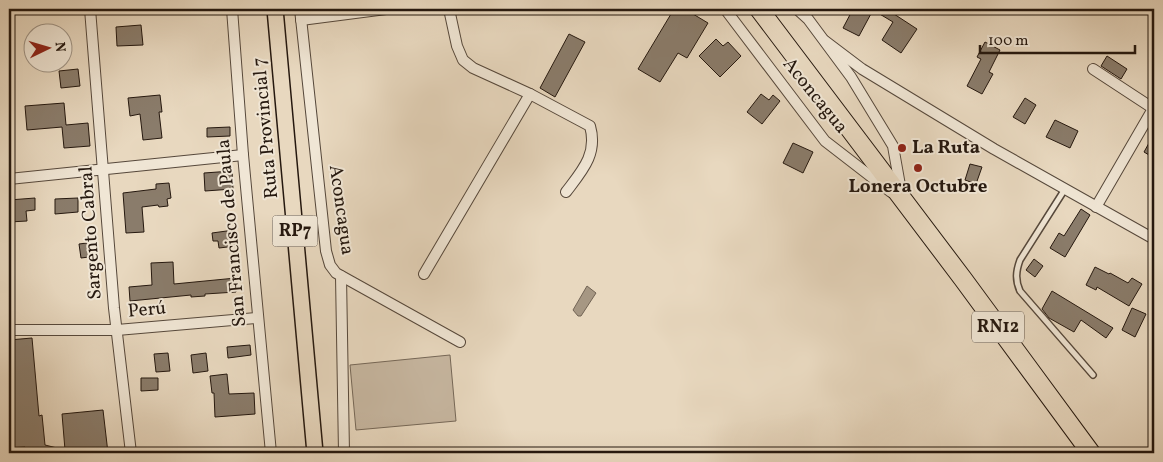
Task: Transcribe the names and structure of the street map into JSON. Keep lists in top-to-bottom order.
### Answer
{
  "streets": {
    "highway": ["RN12"],
    "main road": ["Ruta Provincial 7", "RP7"],
    "street": [
      "Aconcagua",
      "Sargento Cabral",
      "San Francisco de Paula",
      "Perú"
    ]
  },
  "crossings": [
    ["Aconcagua", "RN12"],
    ["Sargento Cabral", "Perú"],
    ["San Francisco de Paula", "Perú"]
  ],
  "places": ["La Ruta", "Lonera Octubre"],
  "scale_bar": "100 m",
  "north": "right"
}
